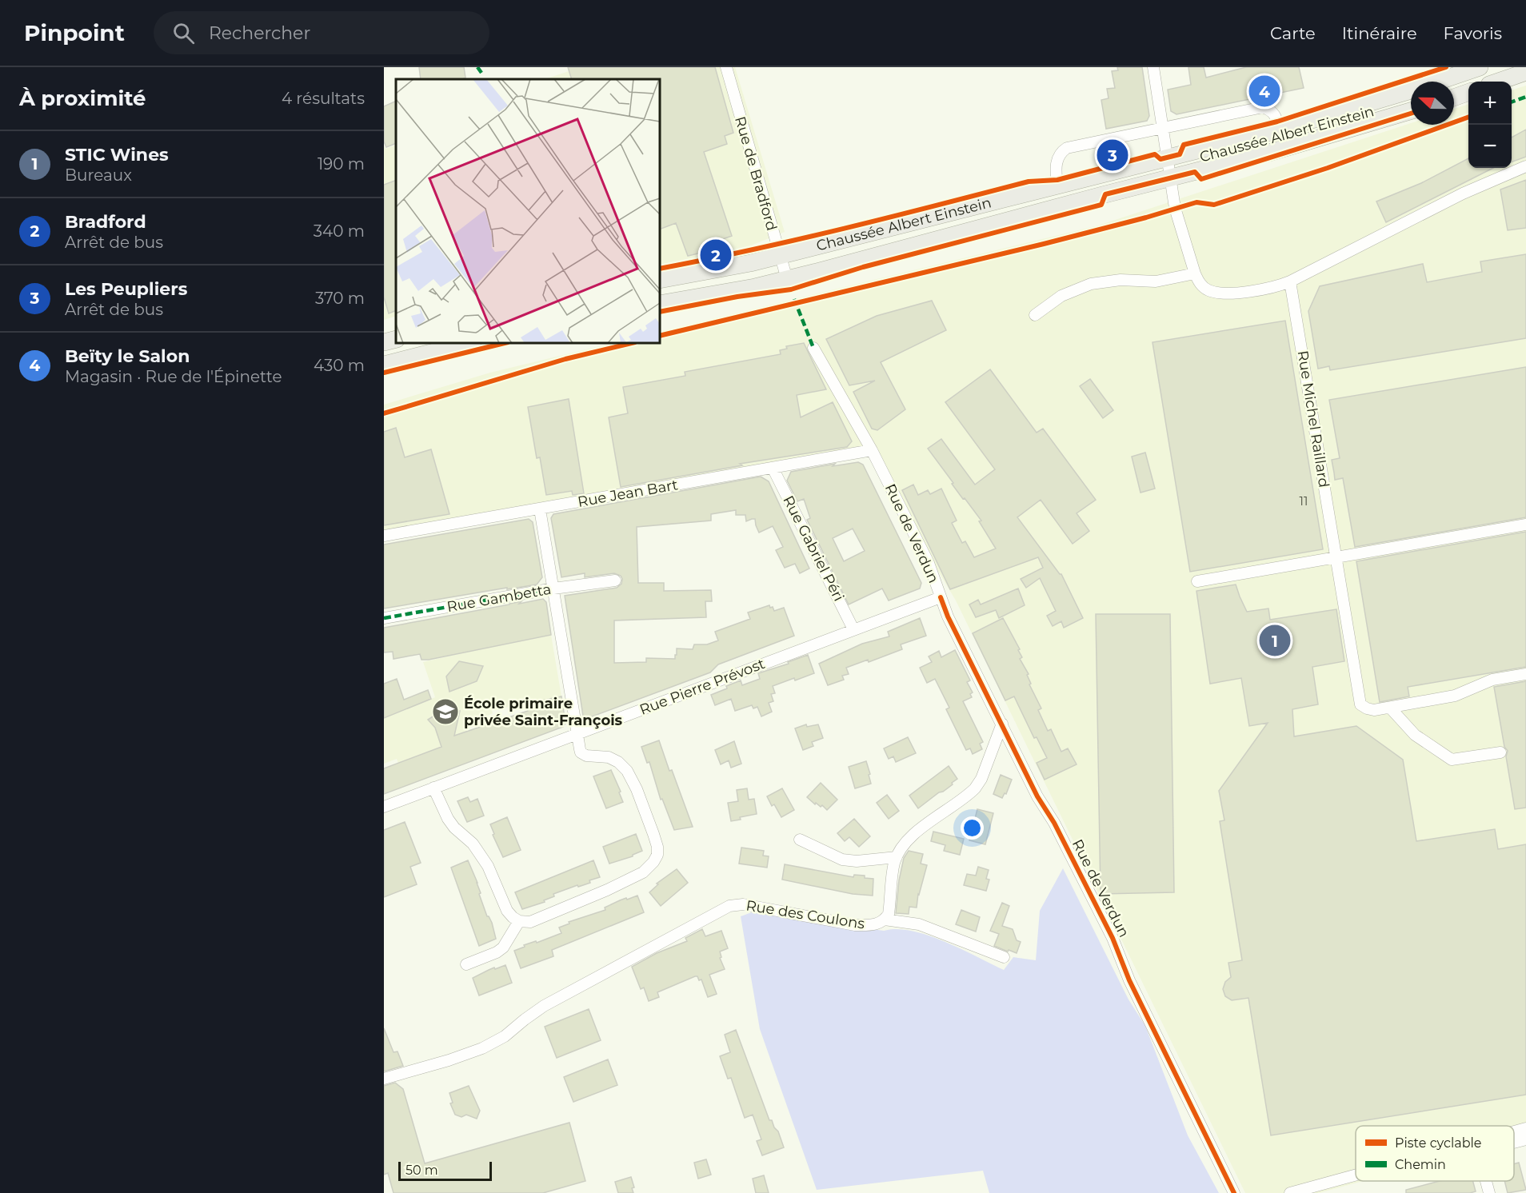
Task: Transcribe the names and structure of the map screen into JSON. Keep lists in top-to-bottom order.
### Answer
{
  "streets": {
    "main road": ["Chaussée Albert Einstein"],
    "street": [
      "Rue de Bradford",
      "Rue Michel Raillard",
      "Rue Jean Bart",
      "Rue de Verdun",
      "Rue Gabriel Péri",
      "Rue Gambetta",
      "Rue Pierre Prévost",
      "Rue des Coulons"
    ]
  },
  "crossings": [
    ["Chaussée Albert Einstein", "Rue de Bradford"],
    ["Rue Jean Bart", "Rue de Verdun"],
    ["Rue Jean Bart", "Rue Gabriel Péri"],
    ["Rue de Verdun", "Rue Pierre Prévost"],
    ["Rue de Verdun", "Rue des Coulons"],
    ["Rue Gabriel Péri", "Rue Pierre Prévost"]
  ],
  "places": {
    "school or university": ["École primaire privée Saint-François"]
  },
  "house_numbers": ["11"],
  "legend": ["Piste cyclable", "Chemin"],
  "scale_bar": "50 m",
  "north": "left",
  "page": {
    "header": "Pinpoint",
    "search": "Rechercher",
    "nav": ["Carte", "Itinéraire", "Favoris"],
    "heading": ["À proximité", "4 résultats"],
    "pins": [
      "4",
      "3",
      "2",
      "1"
    ],
    "map_buttons": ["+", "−"],
    "list": [
      {
        "mark": "1",
        "name": "STIC Wines",
        "note": "Bureaux",
        "value": "190 m"
      },
      {
        "mark": "2",
        "name": "Bradford",
        "note": "Arrêt de bus",
        "value": "340 m"
      },
      {
        "mark": "3",
        "name": "Les Peupliers",
        "note": "Arrêt de bus",
        "value": "370 m"
      },
      {
        "mark": "4",
        "name": "Beïty le Salon",
        "note": "Magasin · Rue de l'Épinette",
        "value": "430 m"
      }
    ],
    "scale": "50 m"
  }
}
